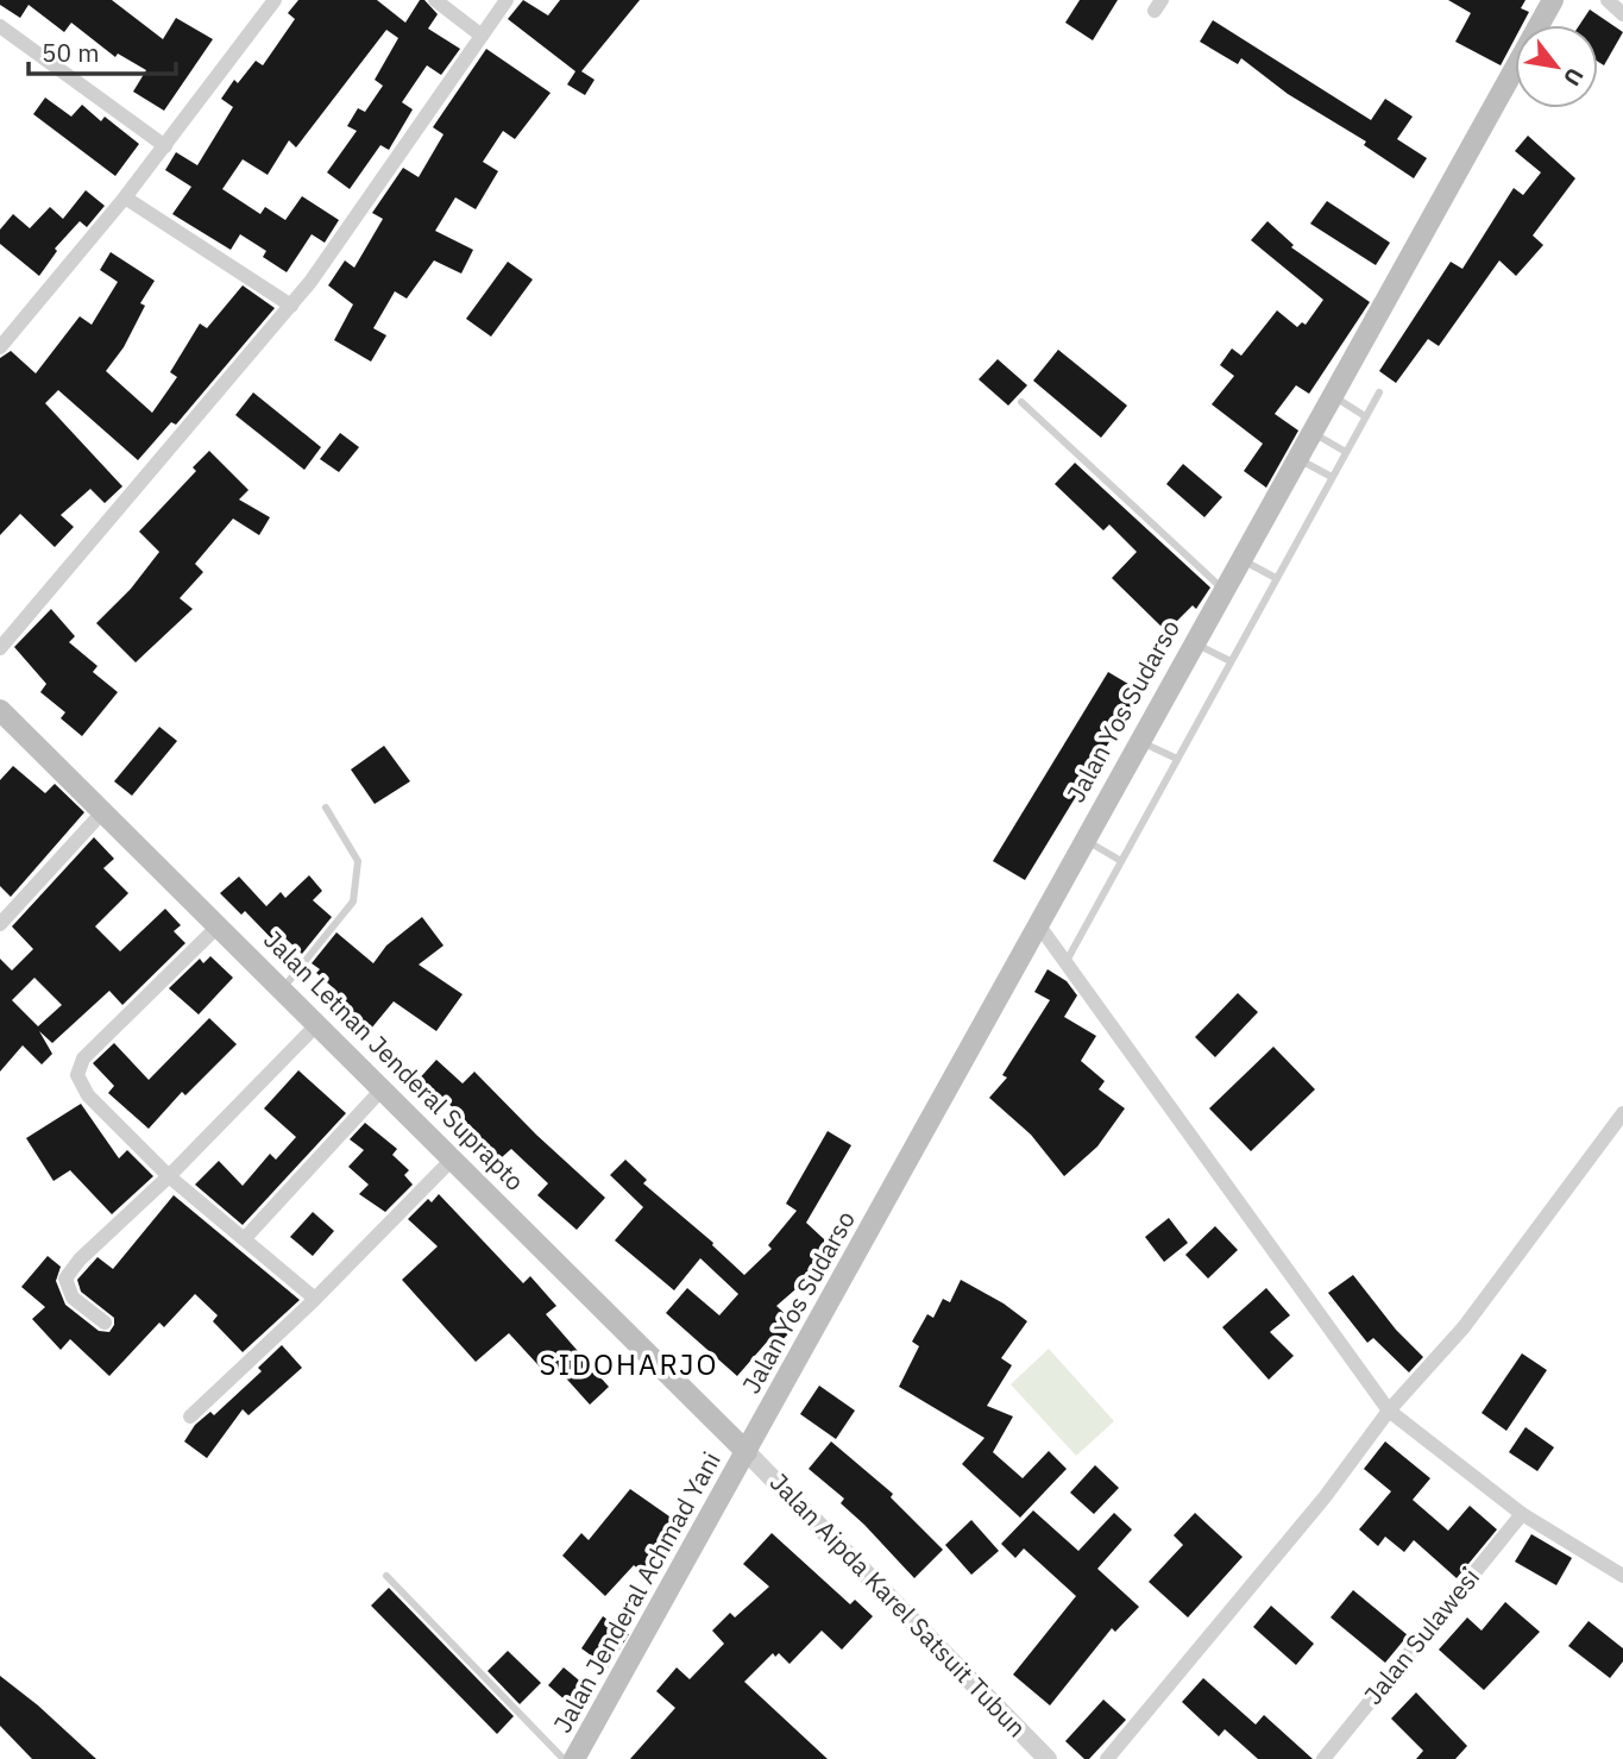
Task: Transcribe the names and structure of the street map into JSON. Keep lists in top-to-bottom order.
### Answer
{
  "streets": {
    "main road": ["Jalan Yos Sudarso", "Jalan Letnan Jenderal Suprapto", "Jalan Jenderal Achmad Yani"],
    "street": ["Jalan Aipda Karel Satsuit Tubun", "Jalan Sulawesi"]
  },
  "crossings": [
    ["Jalan Yos Sudarso", "Jalan Letnan Jenderal Suprapto"],
    ["Jalan Yos Sudarso", "Jalan Jenderal Achmad Yani"],
    ["Jalan Yos Sudarso", "Jalan Aipda Karel Satsuit Tubun"],
    ["Jalan Letnan Jenderal Suprapto", "Jalan Jenderal Achmad Yani"],
    ["Jalan Letnan Jenderal Suprapto", "Jalan Aipda Karel Satsuit Tubun"],
    ["Jalan Jenderal Achmad Yani", "Jalan Aipda Karel Satsuit Tubun"]
  ],
  "districts": ["SIDOHARJO"],
  "scale_bar": "50 m",
  "north": "bottom right"
}
